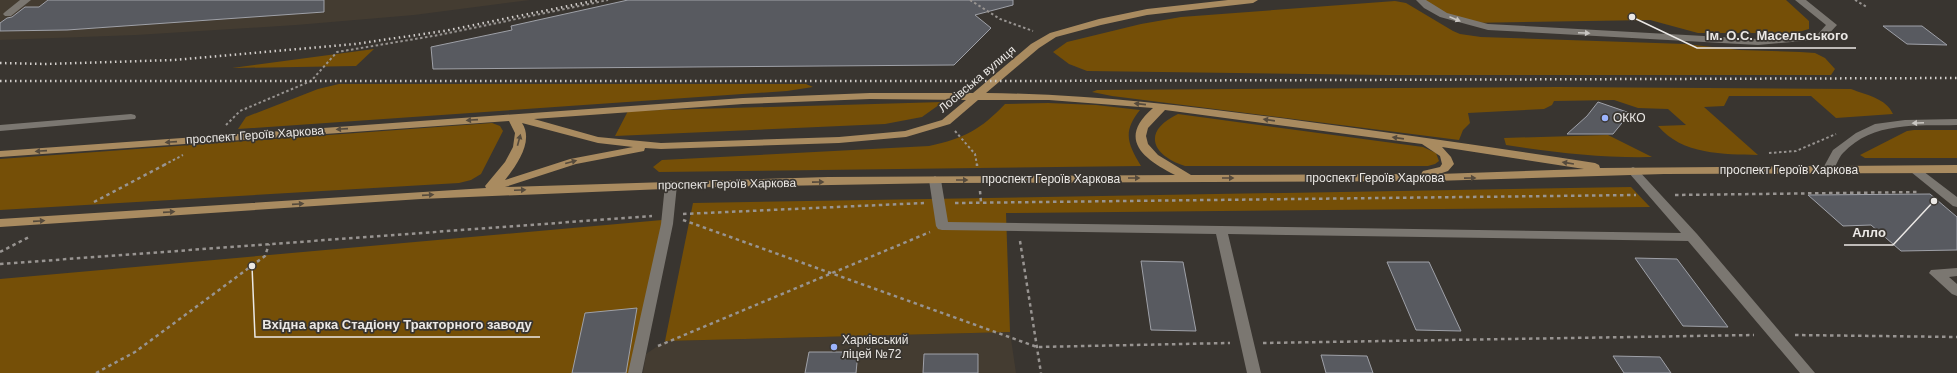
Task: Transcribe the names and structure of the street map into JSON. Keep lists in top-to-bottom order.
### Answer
{
  "streets": {
    "main road": ["Лосівська вулиця", "проспект Героїв Харкова"]
  },
  "places": [
    "Ім. О.С. Масельського",
    "ОККО",
    "Алло",
    "Вхідна арка Стадіону Тракторного заводу",
    "Харківський ліцей №72"
  ]
}
